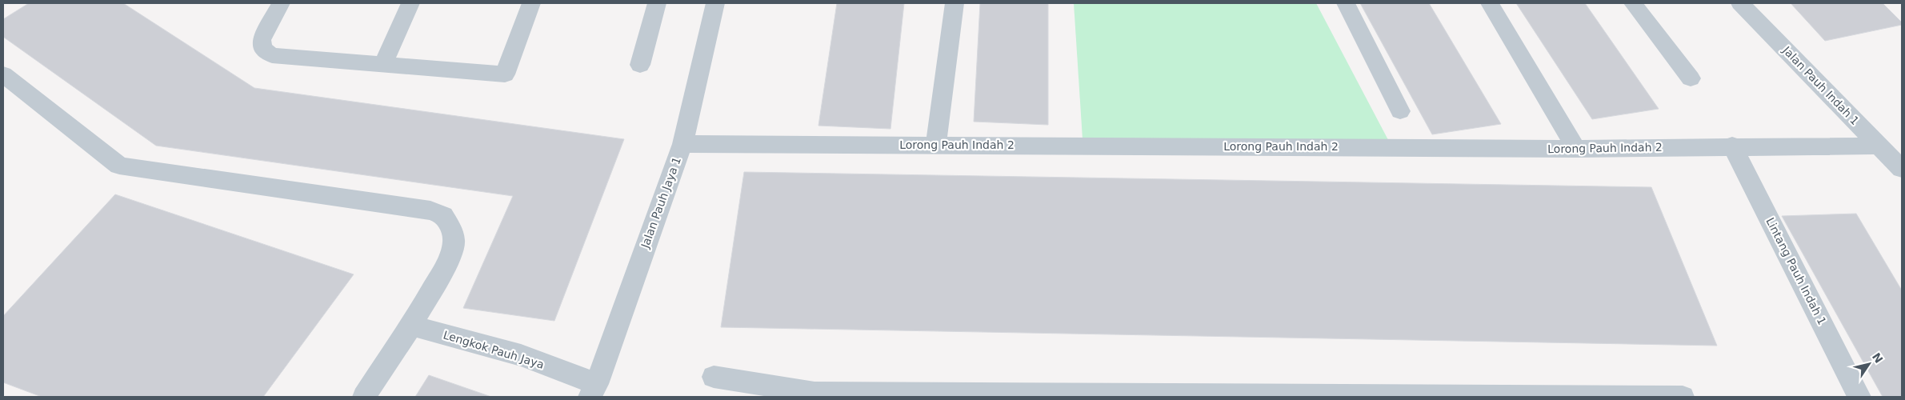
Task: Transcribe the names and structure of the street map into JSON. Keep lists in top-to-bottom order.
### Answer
{
  "streets": {
    "street": [
      "Jalan Pauh Indah 1",
      "Lorong Pauh Indah 2",
      "Jalan Pauh Jaya 1",
      "Lintang Pauh Indah 1",
      "Lengkok Pauh Jaya"
    ]
  },
  "crossings": [
    ["Jalan Pauh Indah 1", "Lorong Pauh Indah 2"],
    ["Lorong Pauh Indah 2", "Jalan Pauh Jaya 1"],
    ["Lorong Pauh Indah 2", "Lintang Pauh Indah 1"],
    ["Jalan Pauh Jaya 1", "Lengkok Pauh Jaya"]
  ],
  "north": "top right"
}
